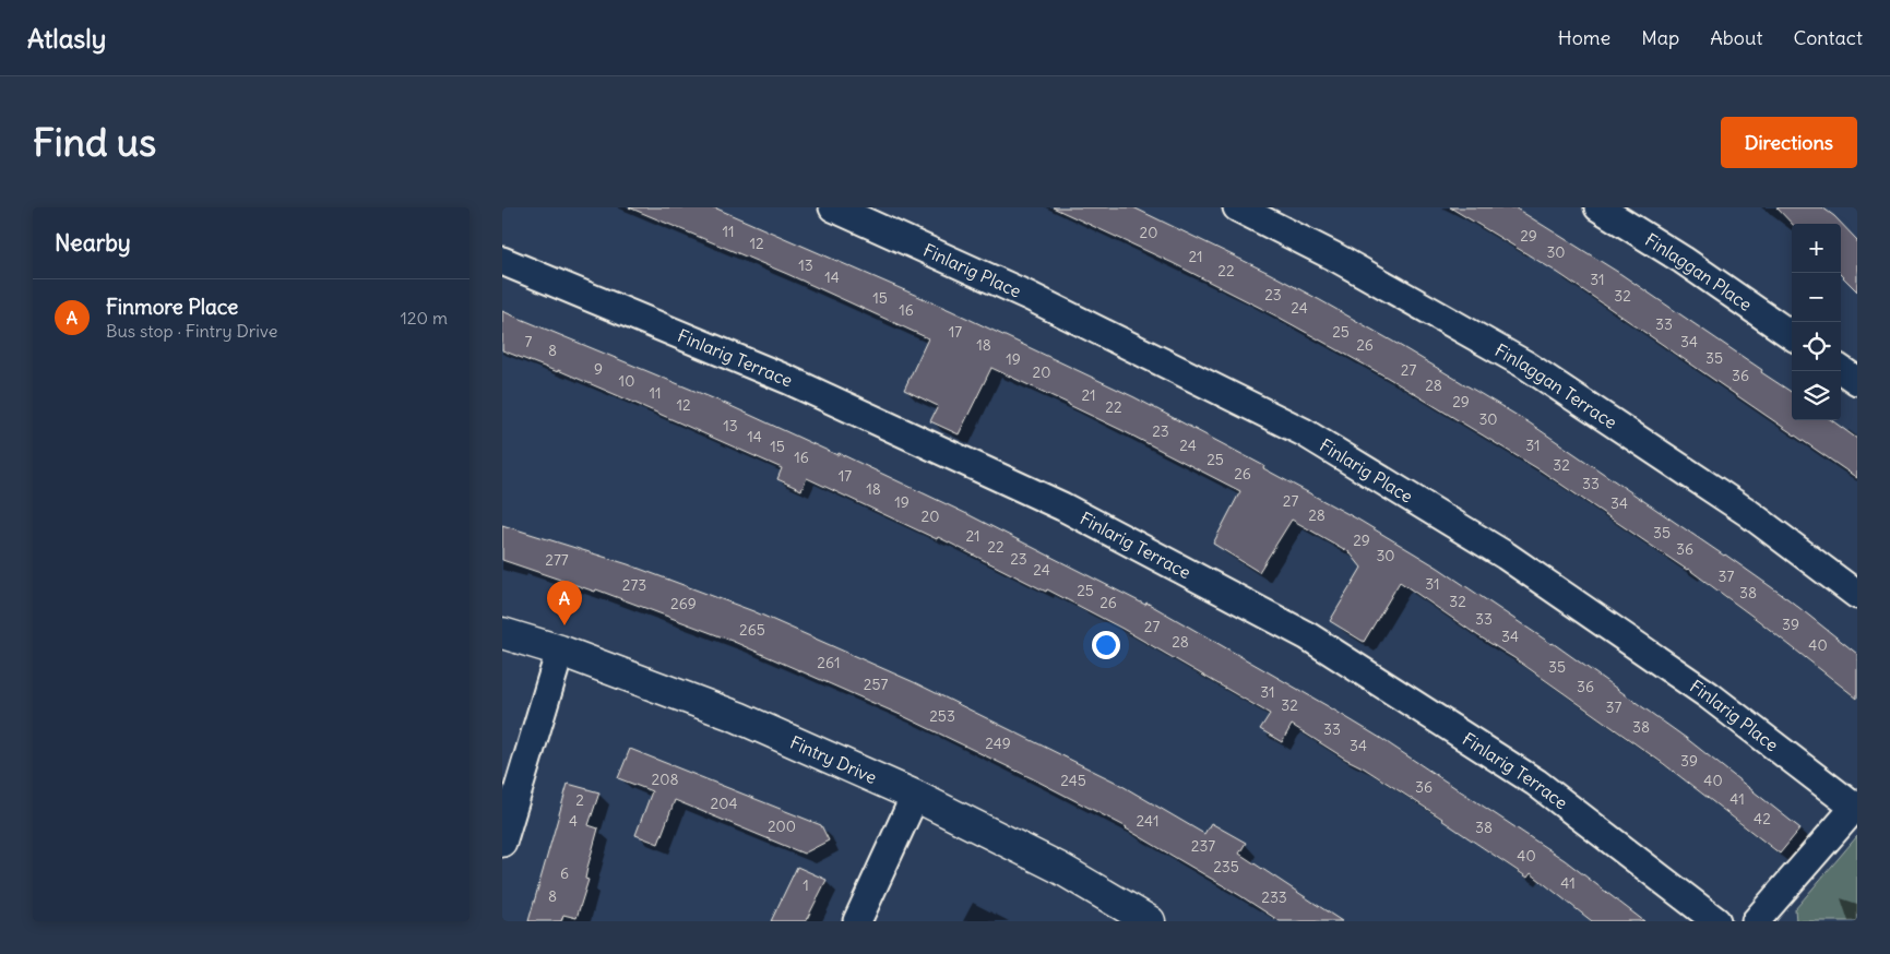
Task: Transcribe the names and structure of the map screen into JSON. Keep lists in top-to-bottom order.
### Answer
{
  "streets": {
    "street": [
      "Finlarig Place",
      "Finlaggan Place",
      "Finlarig Terrace",
      "Finlaggan Terrace",
      "Fintry Drive"
    ]
  },
  "house_numbers": [
    "11",
    "20",
    "29",
    "12",
    "30",
    "21",
    "13",
    "22",
    "14",
    "31",
    "23",
    "32",
    "15",
    "24",
    "16",
    "33",
    "17",
    "25",
    "7",
    "34",
    "18",
    "26",
    "8",
    "35",
    "19",
    "9",
    "27",
    "20",
    "36",
    "10",
    "28",
    "11",
    "21",
    "29",
    "12",
    "22",
    "30",
    "13",
    "23",
    "14",
    "24",
    "31",
    "15",
    "16",
    "25",
    "32",
    "26",
    "17",
    "33",
    "18",
    "27",
    "19",
    "34",
    "28",
    "20",
    "35",
    "21",
    "29",
    "22",
    "36",
    "30",
    "23",
    "277",
    "24",
    "37",
    "31",
    "273",
    "25",
    "38",
    "32",
    "26",
    "269",
    "33",
    "39",
    "27",
    "265",
    "34",
    "28",
    "40",
    "261",
    "35",
    "257",
    "36",
    "31",
    "32",
    "37",
    "253",
    "38",
    "33",
    "249",
    "34",
    "39",
    "208",
    "245",
    "40",
    "36",
    "41",
    "2",
    "204",
    "42",
    "4",
    "241",
    "200",
    "38",
    "237",
    "40",
    "235",
    "6",
    "41",
    "1",
    "8",
    "233"
  ],
  "page": {
    "header": "Atlasly",
    "nav": [
      "Home",
      "Map",
      "About",
      "Contact"
    ],
    "buttons": "Directions",
    "title": "Find us",
    "heading": "Nearby",
    "map_buttons": ["+", "−"],
    "list": [
      {
        "mark": "A",
        "name": "Finmore Place",
        "note": "Bus stop · Fintry Drive",
        "value": "120 m"
      }
    ],
    "pins": "A"
  }
}
